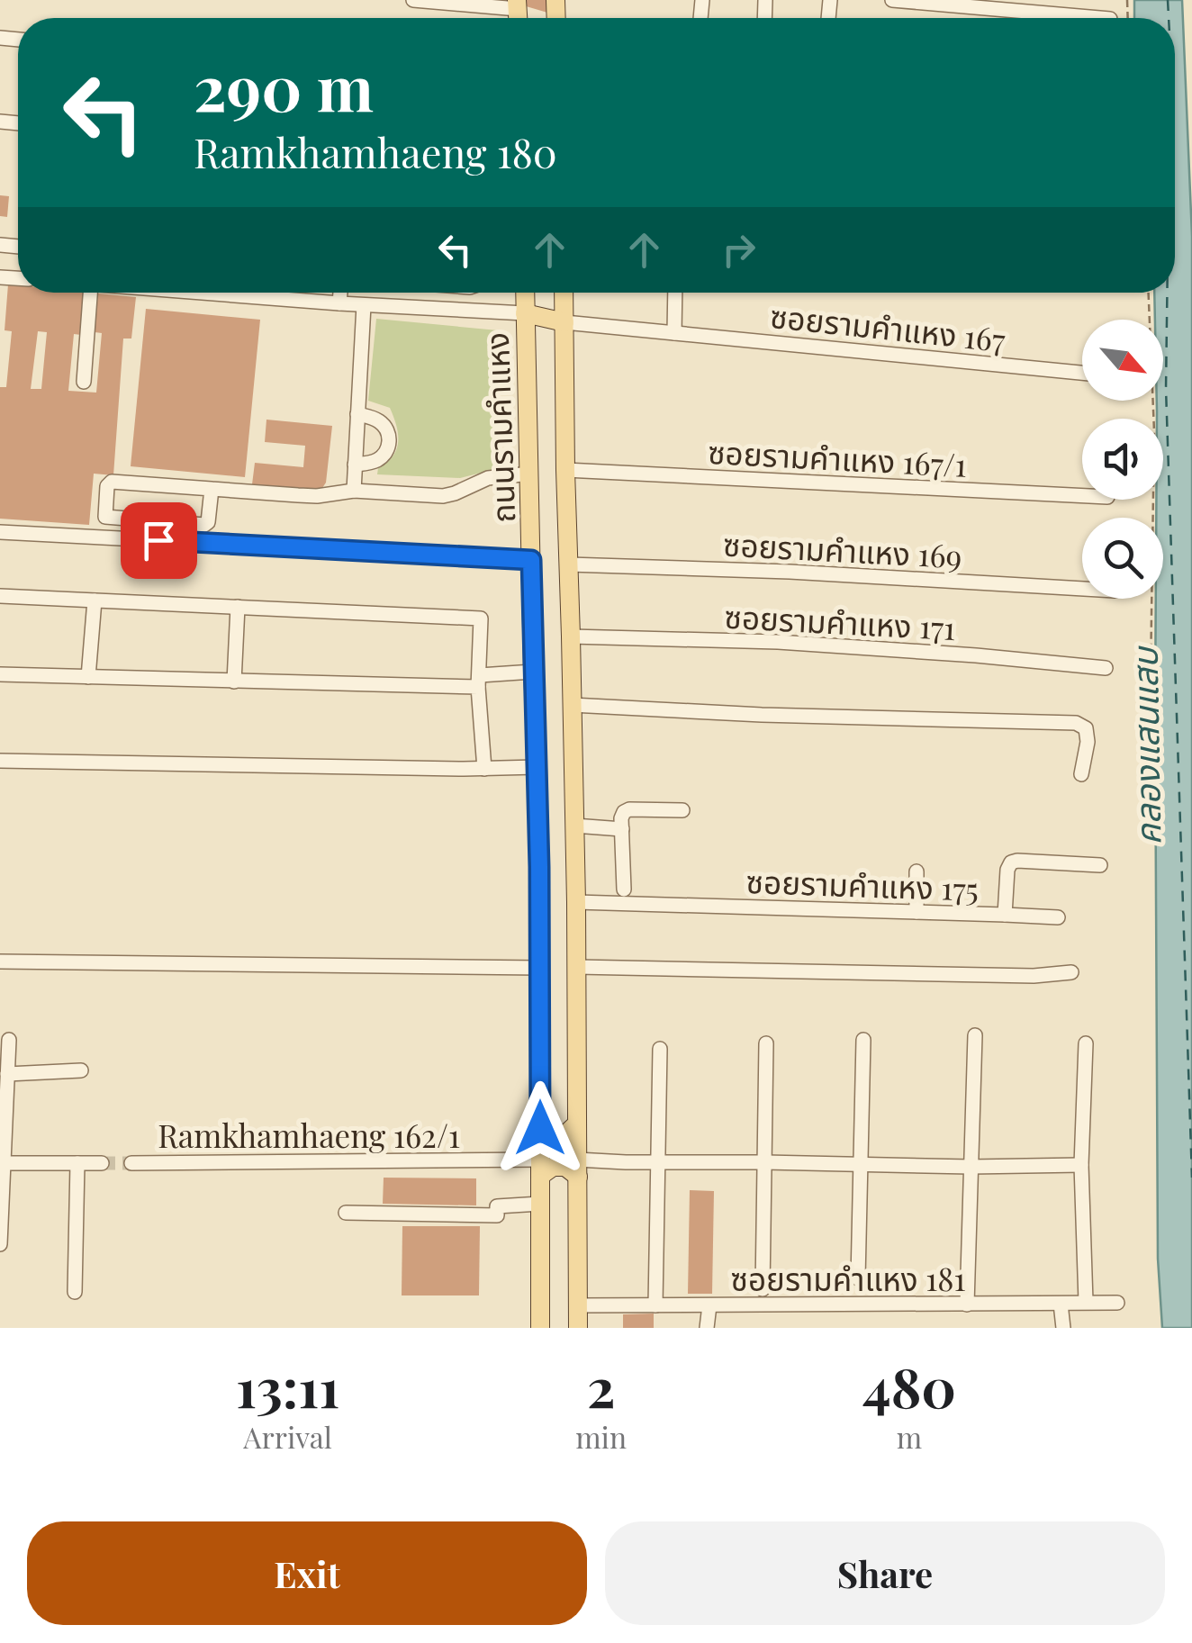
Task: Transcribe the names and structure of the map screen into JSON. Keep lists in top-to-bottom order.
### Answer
{
  "streets": {
    "main road": ["ถนนรามคำแหง"],
    "street": [
      "ซอยรามคำแหง 167",
      "ซอยรามคำแหง 167/1",
      "ซอยรามคำแหง 169",
      "ซอยรามคำแหง 171",
      "ซอยรามคำแหง 175",
      "Ramkhamhaeng 162/1",
      "ซอยรามคำแหง 181"
    ]
  },
  "crossings": [
    ["ซอยรามคำแหง 167", "ถนนรามคำแหง"],
    ["ถนนรามคำแหง", "ซอยรามคำแหง 167/1"],
    ["ถนนรามคำแหง", "ซอยรามคำแหง 169"],
    ["ถนนรามคำแหง", "ซอยรามคำแหง 171"],
    ["ถนนรามคำแหง", "ซอยรามคำแหง 175"],
    ["ถนนรามคำแหง", "Ramkhamhaeng 162/1"],
    ["ถนนรามคำแหง", "ซอยรามคำแหง 181"]
  ],
  "water": ["คลองแสนแสบ"],
  "north": "bottom right",
  "page": {
    "turn": ["290 m", "Ramkhamhaeng 180"],
    "eta": [
      "13:11",
      "Arrival",
      "2",
      "min",
      "480",
      "m"
    ],
    "buttons": ["Exit", "Share"]
  }
}
